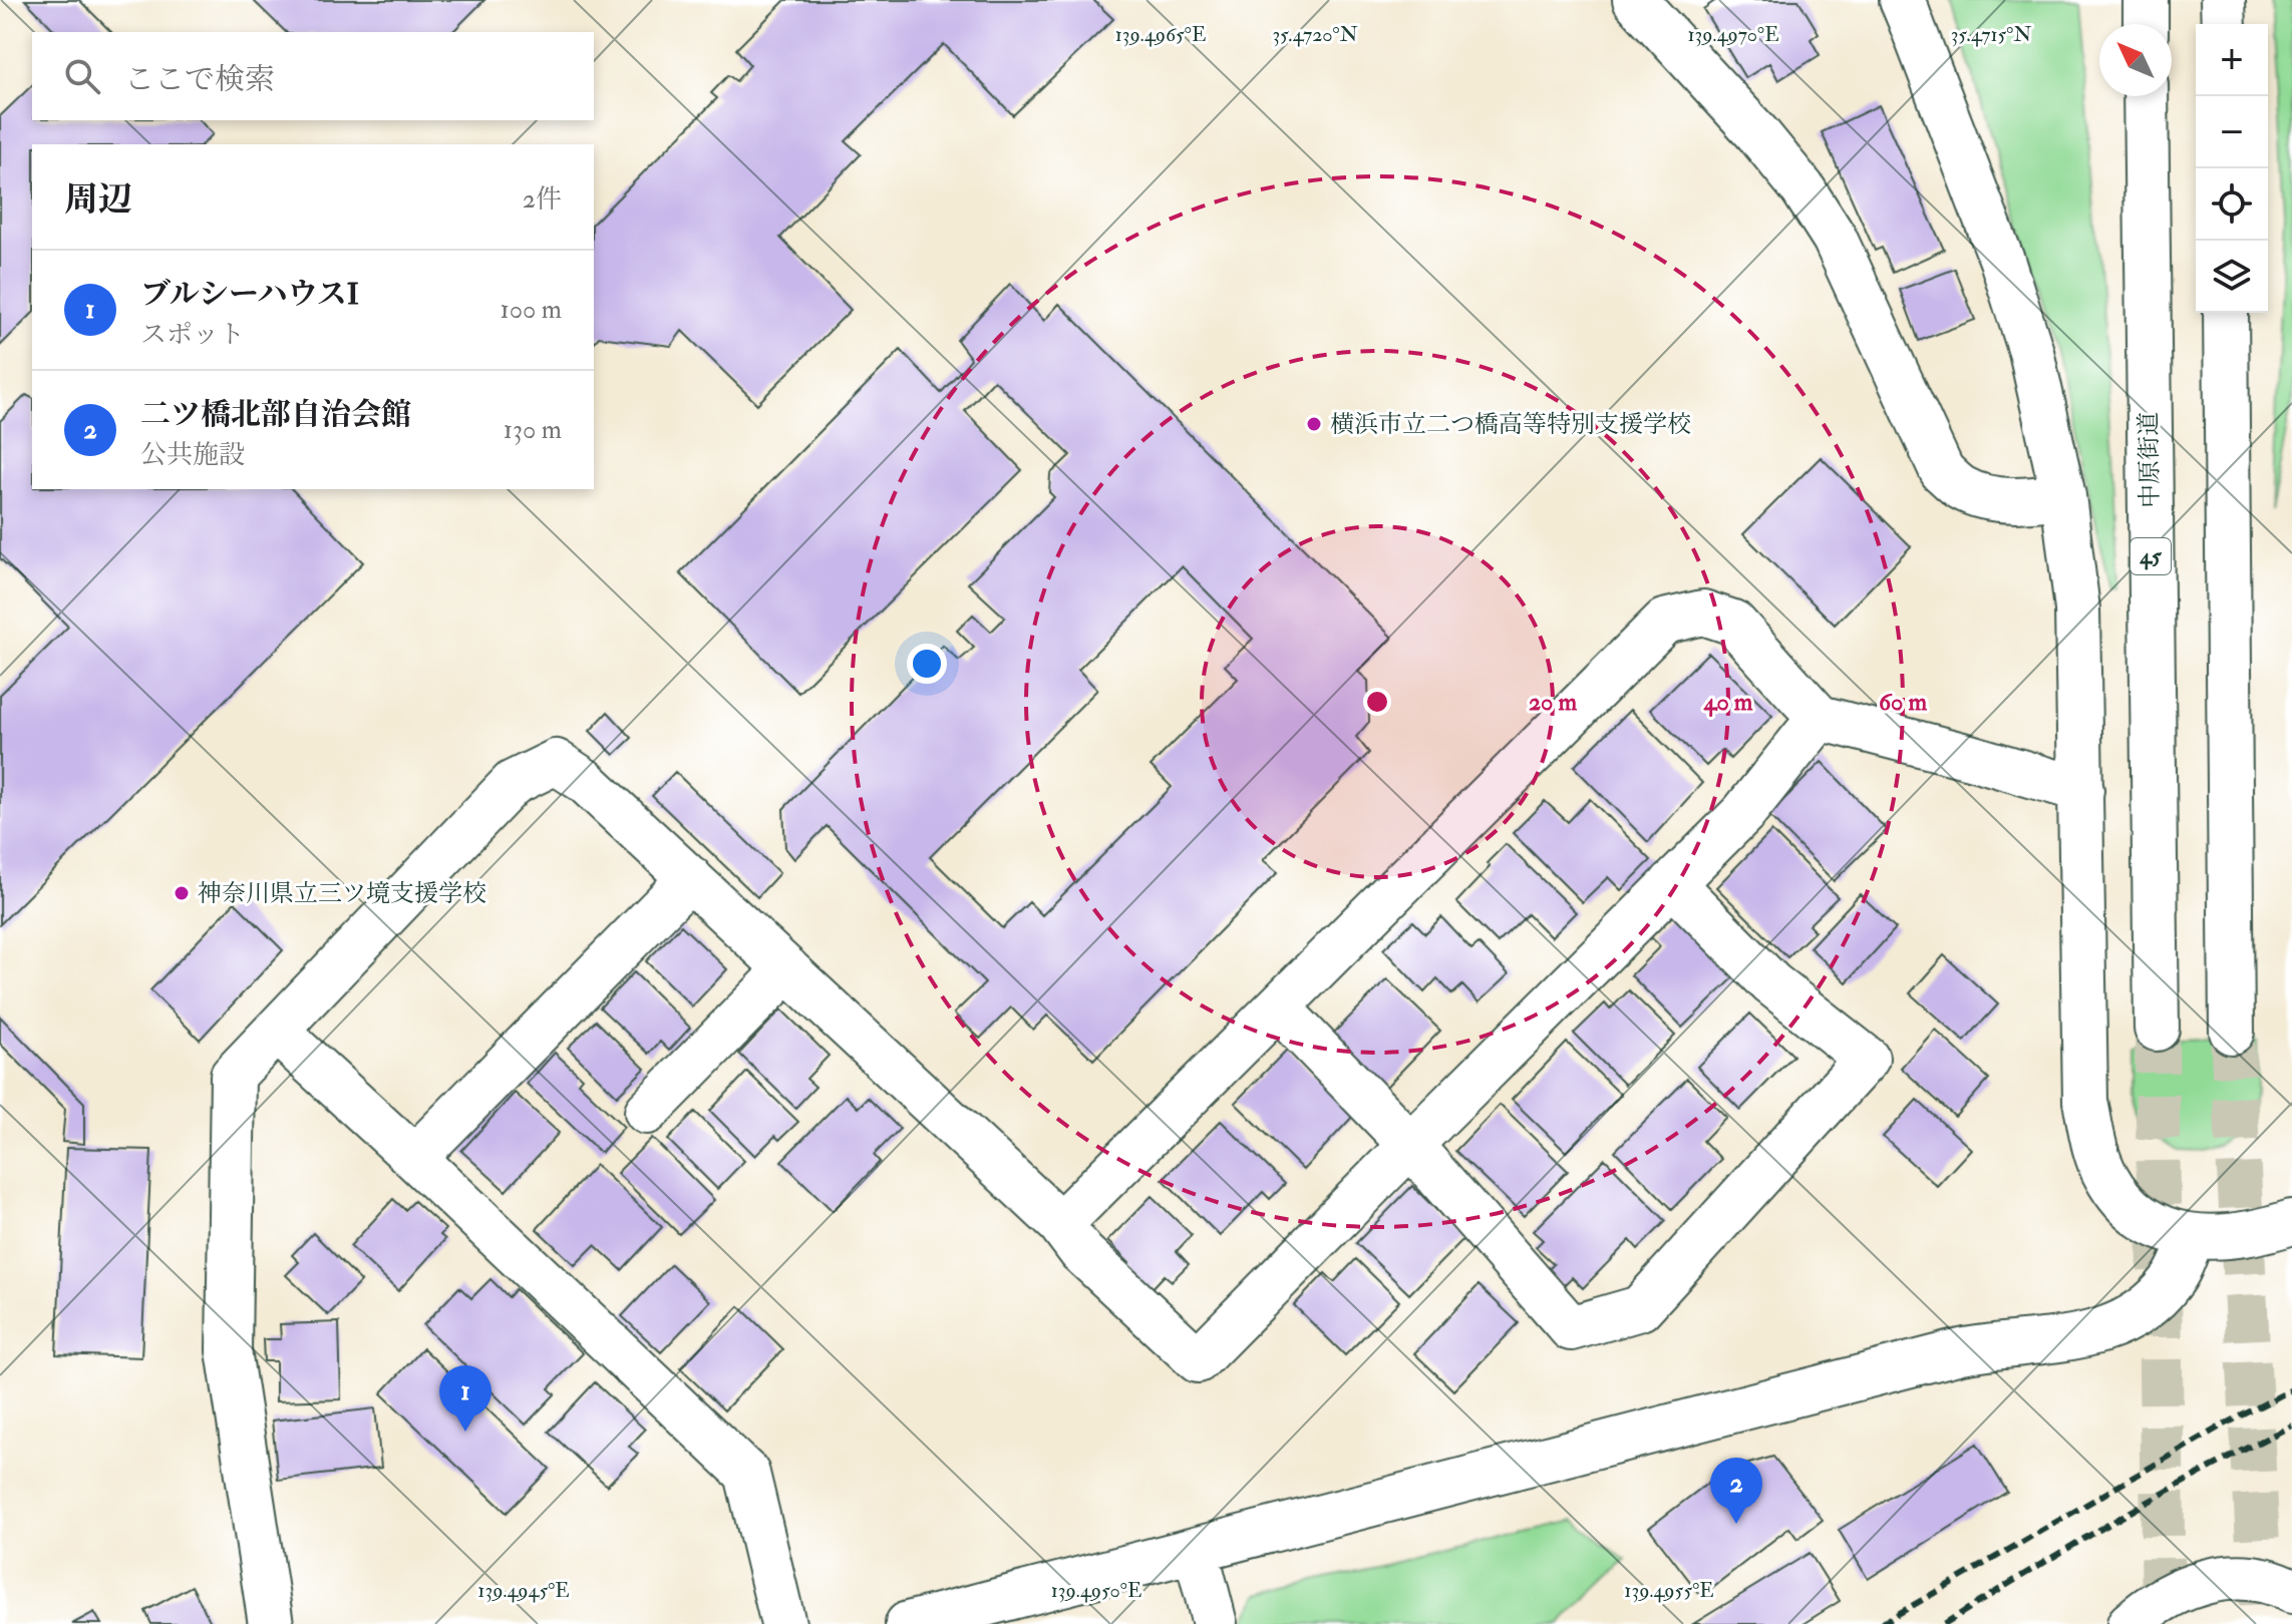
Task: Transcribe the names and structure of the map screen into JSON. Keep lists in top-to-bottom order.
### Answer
{
  "streets": {
    "street": ["中原街道", "45"]
  },
  "places": ["横浜市立二つ橋高等特別支援学校", "神奈川県立三ツ境支援学校"],
  "north": "top left",
  "page": {
    "map_buttons": ["+", "−"],
    "search": "ここで検索",
    "heading": ["周辺", "2件"],
    "list": [
      {
        "mark": "1",
        "name": "ブルシーハウスI",
        "note": "スポット",
        "value": "100 m"
      },
      {
        "mark": "2",
        "name": "二ツ橋北部自治会館",
        "note": "公共施設",
        "value": "130 m"
      }
    ],
    "pins": ["1", "2"]
  },
  "coordinates": [
    "139.4965°E",
    "139.4970°E",
    "35.4720°N",
    "35.4715°N",
    "139.4945°E",
    "139.4950°E",
    "139.4955°E"
  ],
  "rings": ["20 m", "40 m", "60 m"]
}
